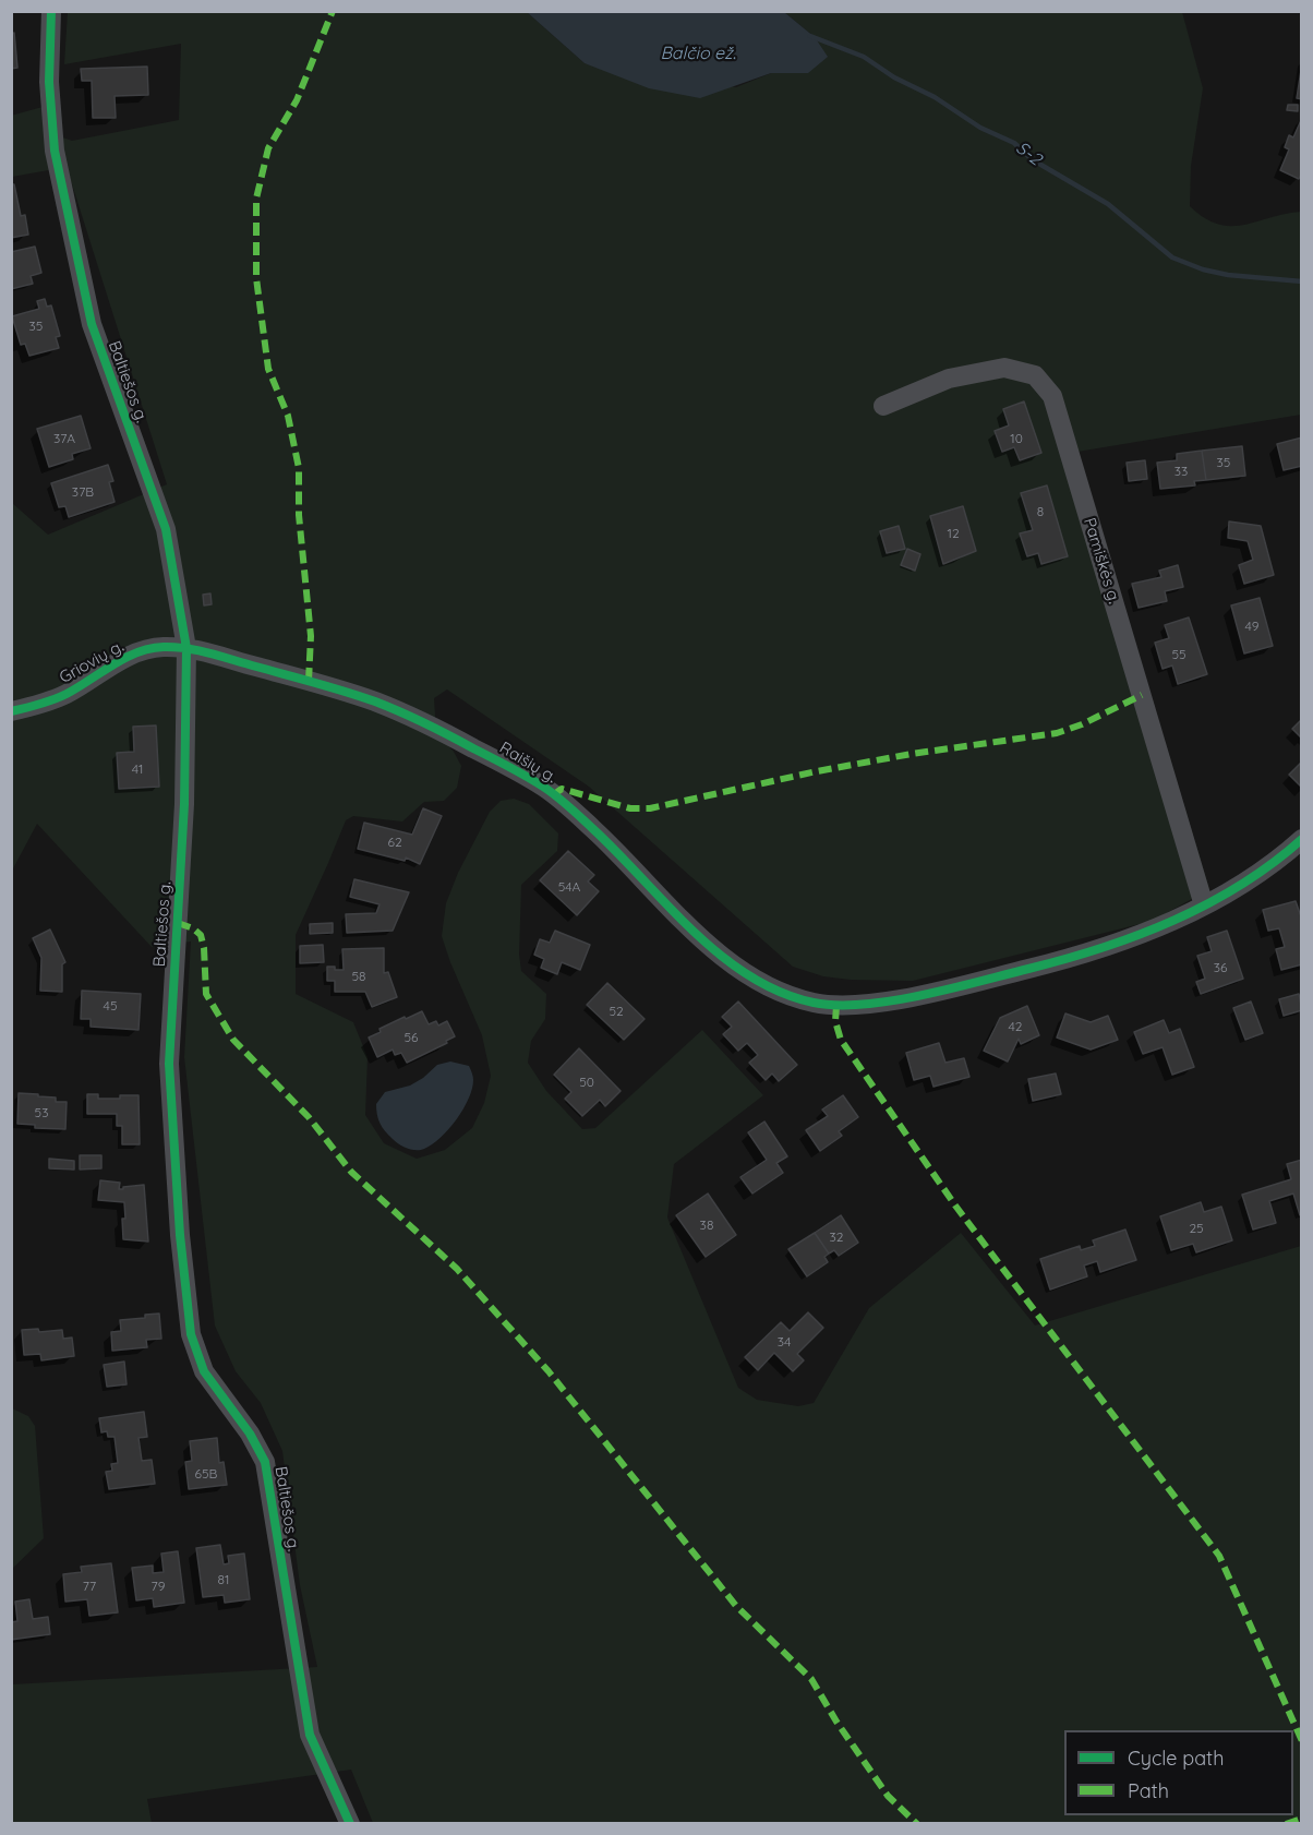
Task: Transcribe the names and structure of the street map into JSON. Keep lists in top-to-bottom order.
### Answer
{
  "streets": {
    "street": [
      "Baltiešos g.",
      "Pamiškės g.",
      "Griovių g.",
      "Raišių g."
    ]
  },
  "crossings": [
    ["Baltiešos g.", "Griovių g."],
    ["Baltiešos g.", "Raišių g."],
    ["Pamiškės g.", "Raišių g."],
    ["Griovių g.", "Raišių g."]
  ],
  "water": ["Balčio ež.", "S-2"],
  "house_numbers": [
    "35",
    "37A",
    "10",
    "35",
    "33",
    "37B",
    "8",
    "12",
    "49",
    "55",
    "41",
    "62",
    "54A",
    "36",
    "58",
    "45",
    "52",
    "42",
    "56",
    "50",
    "53",
    "38",
    "25",
    "32",
    "34",
    "65B",
    "81",
    "77",
    "79"
  ],
  "legend": ["Cycle path", "Path"]
}
